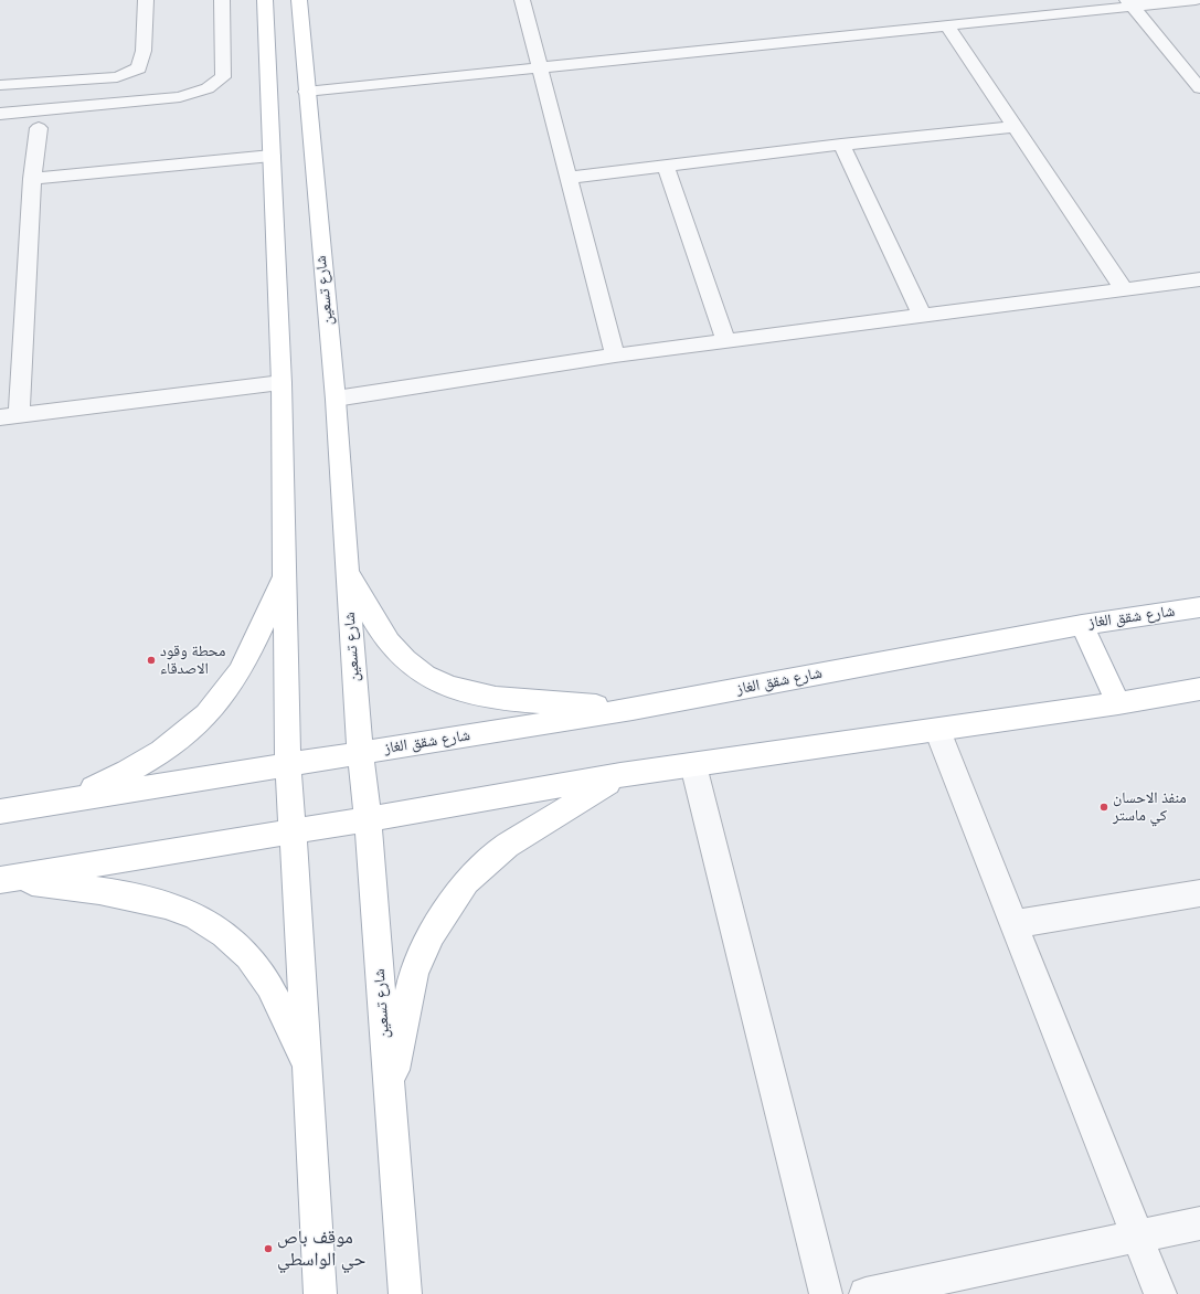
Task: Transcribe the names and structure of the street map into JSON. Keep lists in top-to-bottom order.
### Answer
{
  "streets": {
    "main road": ["شارع تسعين", "شارع شقق الغاز"]
  },
  "crossings": [
    ["شارع تسعين", "شارع شقق الغاز"]
  ],
  "places": ["محطة وقود الاصدقاء", "منفذ الاحسان كي ماستر", "موقف باص حي الواسطي"]
}
